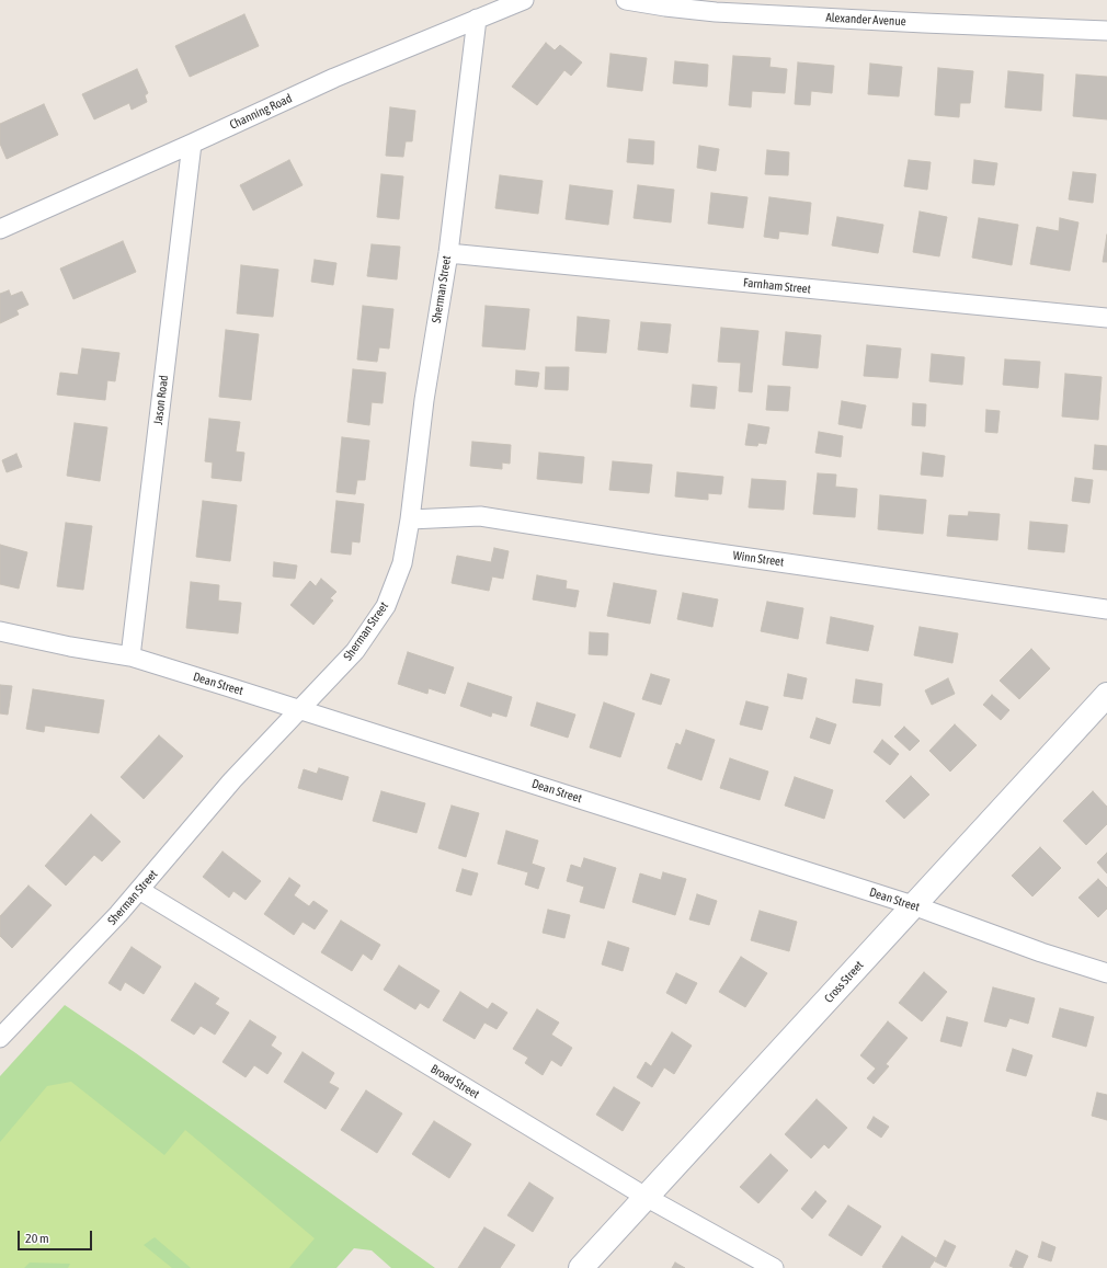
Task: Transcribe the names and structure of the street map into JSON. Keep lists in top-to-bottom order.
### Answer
{
  "streets": {
    "street": [
      "Alexander Avenue",
      "Channing Road",
      "Farnham Street",
      "Sherman Street",
      "Jason Road",
      "Winn Street",
      "Dean Street",
      "Cross Street",
      "Broad Street"
    ]
  },
  "crossings": [
    ["Channing Road", "Sherman Street"],
    ["Channing Road", "Jason Road"],
    ["Farnham Street", "Sherman Street"],
    ["Sherman Street", "Winn Street"],
    ["Sherman Street", "Dean Street"],
    ["Sherman Street", "Broad Street"],
    ["Jason Road", "Dean Street"],
    ["Dean Street", "Cross Street"],
    ["Cross Street", "Broad Street"]
  ],
  "scale_bar": "20 m"
}
